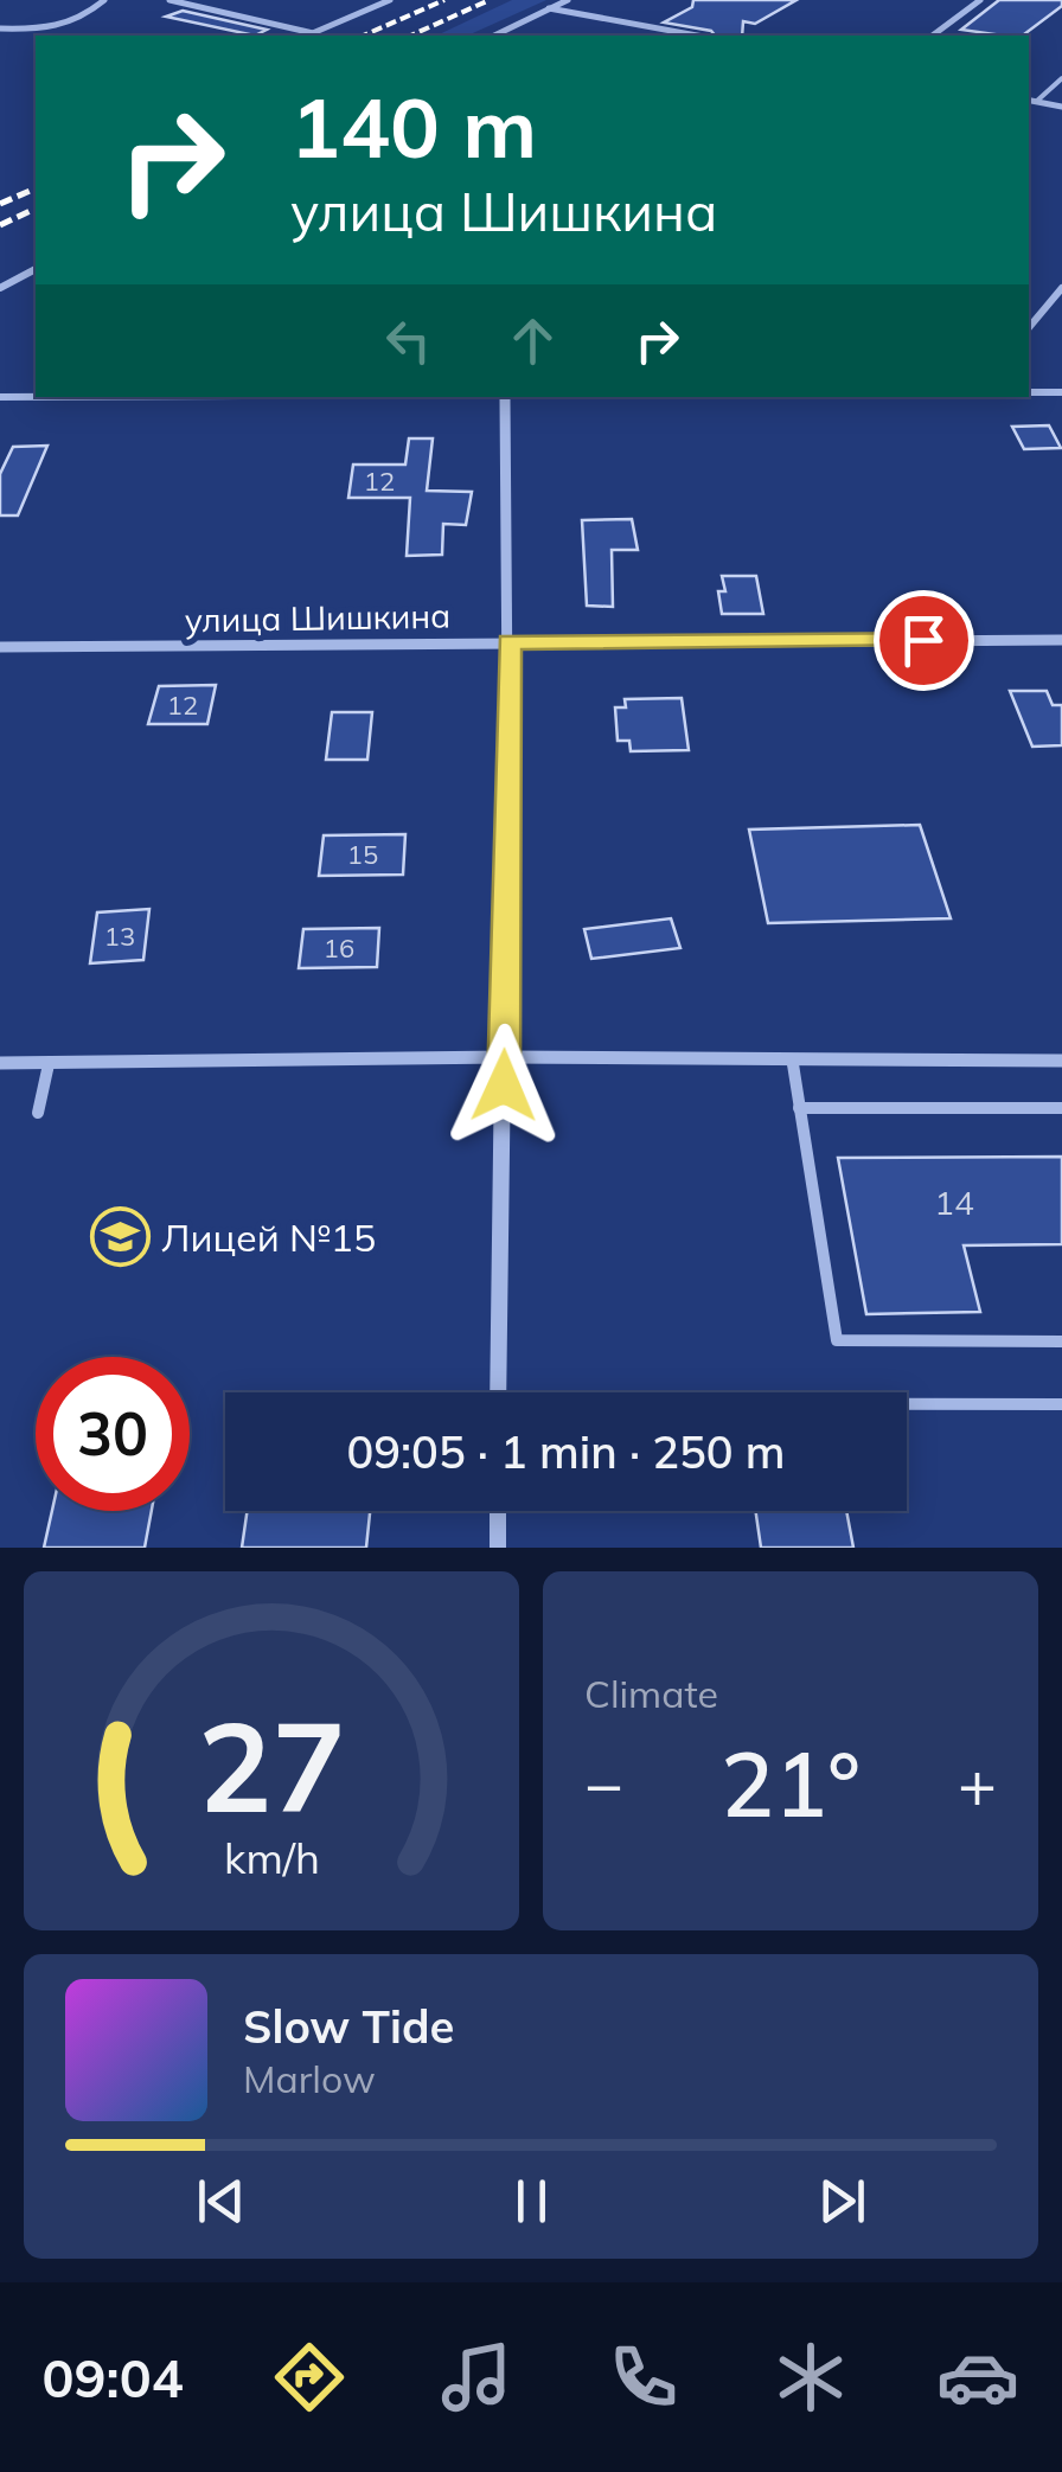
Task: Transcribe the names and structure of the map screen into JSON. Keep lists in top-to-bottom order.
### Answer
{
  "streets": {
    "street": ["улица Шишкина"]
  },
  "places": {
    "school or university": ["Лицей №15"]
  },
  "house_numbers": [
    "12",
    "12",
    "15",
    "13",
    "16",
    "14"
  ],
  "page": {
    "turn": ["140 m", "улица Шишкина"],
    "limit": "30",
    "trip": "09:05 · 1 min · 250 m",
    "tile": "Climate",
    "heat": ["−", "21°", "+"],
    "song": ["Slow Tide", "Marlow"],
    "tabs": "09:04",
    "gauge": ["27", "km/h"]
  }
}
